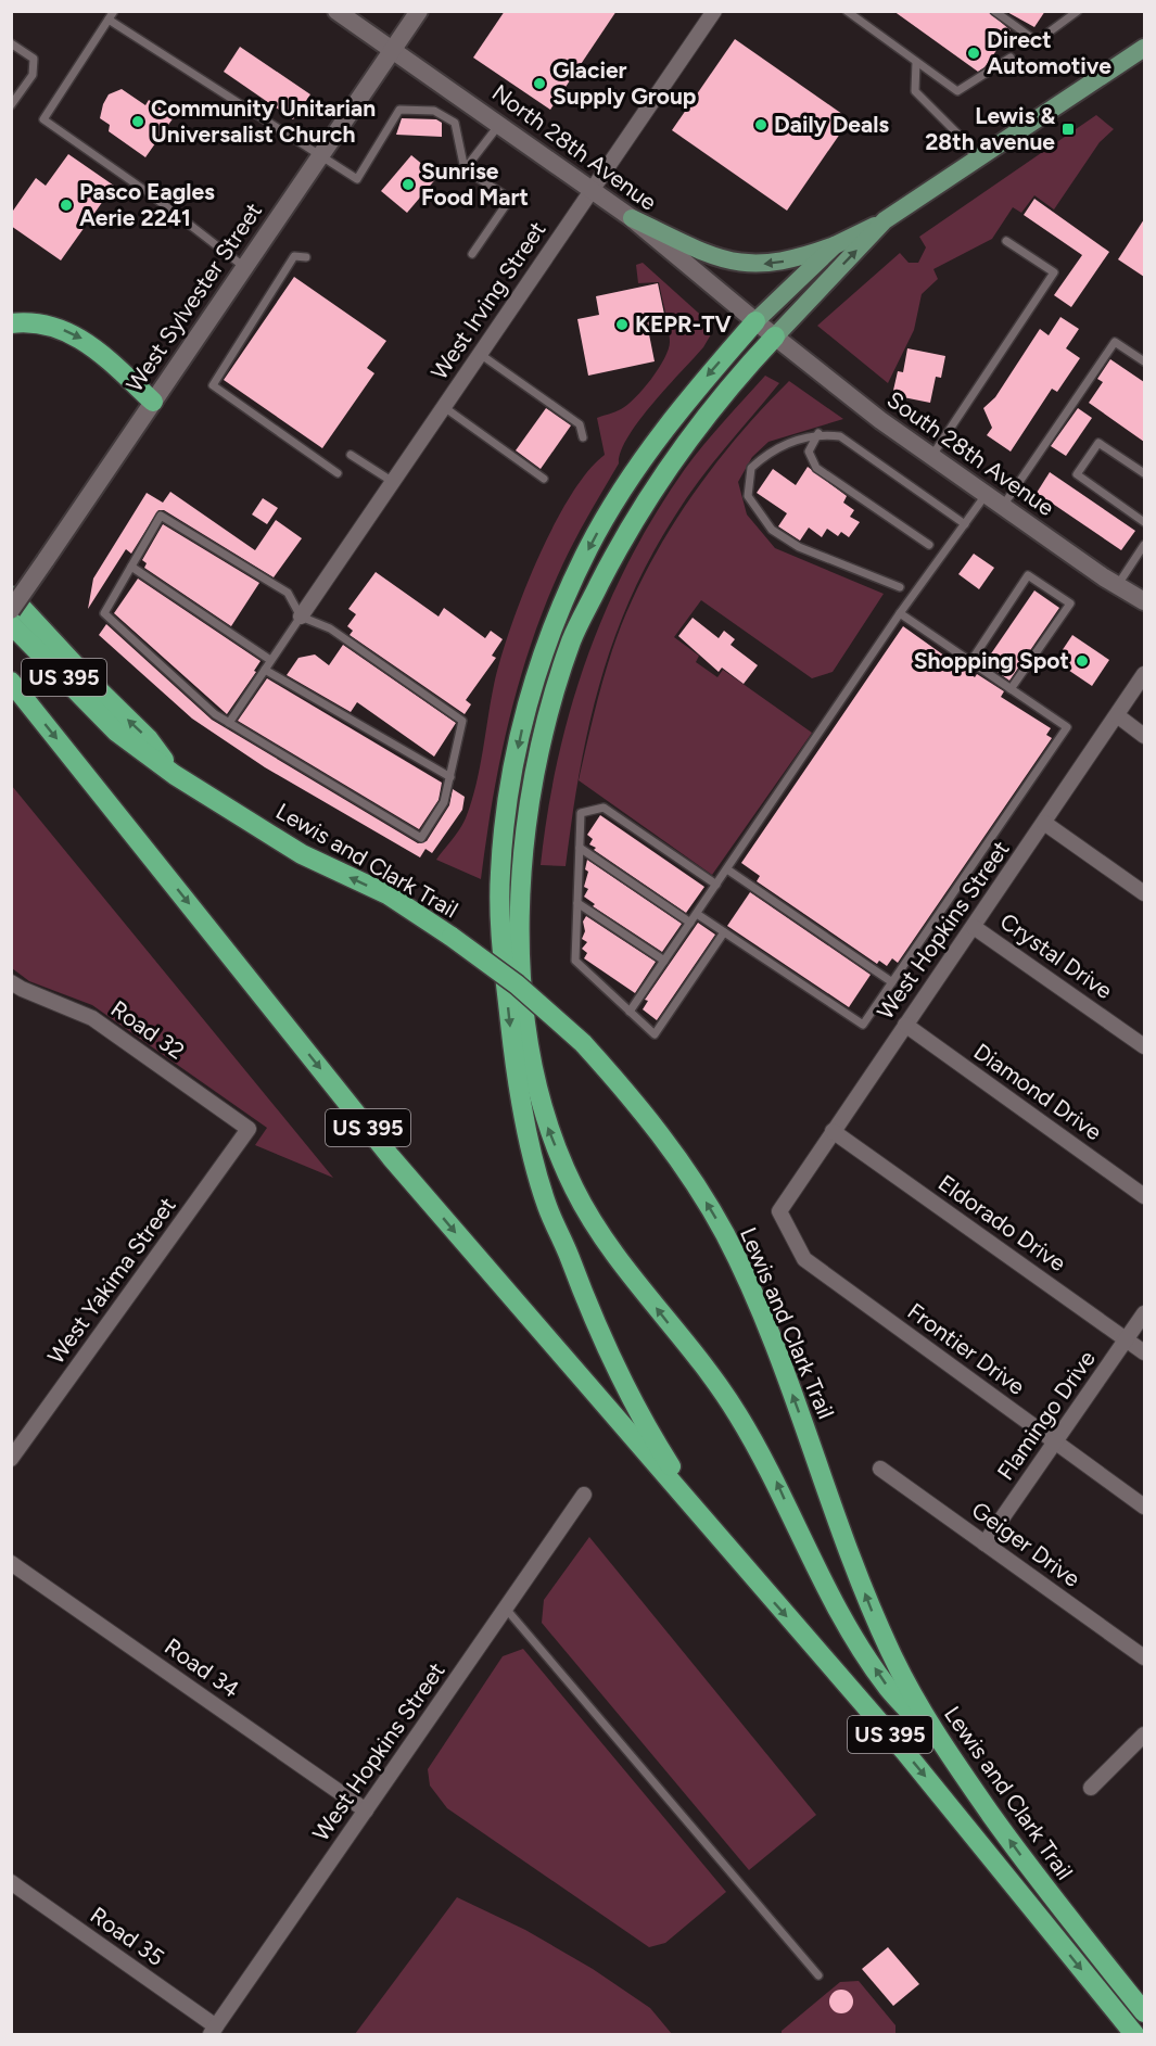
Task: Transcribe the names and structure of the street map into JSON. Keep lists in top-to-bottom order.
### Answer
{
  "streets": {
    "highway": ["US 395", "Lewis and Clark Trail"],
    "street": [
      "North 28th Avenue",
      "West Sylvester Street",
      "West Irving Street",
      "South 28th Avenue",
      "West Hopkins Street",
      "Crystal Drive",
      "Road 32",
      "Diamond Drive",
      "Eldorado Drive",
      "West Yakima Street",
      "Frontier Drive",
      "Flamingo Drive",
      "Geiger Drive",
      "Road 34",
      "Road 35"
    ]
  },
  "crossings": [
    ["North 28th Avenue", "West Sylvester Street"],
    ["North 28th Avenue", "West Irving Street"],
    ["North 28th Avenue", "South 28th Avenue"],
    ["West Hopkins Street", "Crystal Drive"],
    ["West Hopkins Street", "Diamond Drive"],
    ["West Hopkins Street", "Eldorado Drive"],
    ["West Hopkins Street", "Frontier Drive"],
    ["West Hopkins Street", "Road 34"],
    ["West Hopkins Street", "Road 35"],
    ["Road 32", "West Yakima Street"],
    ["Eldorado Drive", "Flamingo Drive"],
    ["Frontier Drive", "Flamingo Drive"],
    ["Flamingo Drive", "Geiger Drive"]
  ],
  "places": {
    "other": [
      "Direct Automotive",
      "Glacier Supply Group",
      "Community Unitarian Universalist Church",
      "Daily Deals",
      "Sunrise Food Mart",
      "Pasco Eagles Aerie 2241",
      "KEPR-TV",
      "Shopping Spot"
    ],
    "transit": ["Lewis & 28th avenue"]
  }
}
